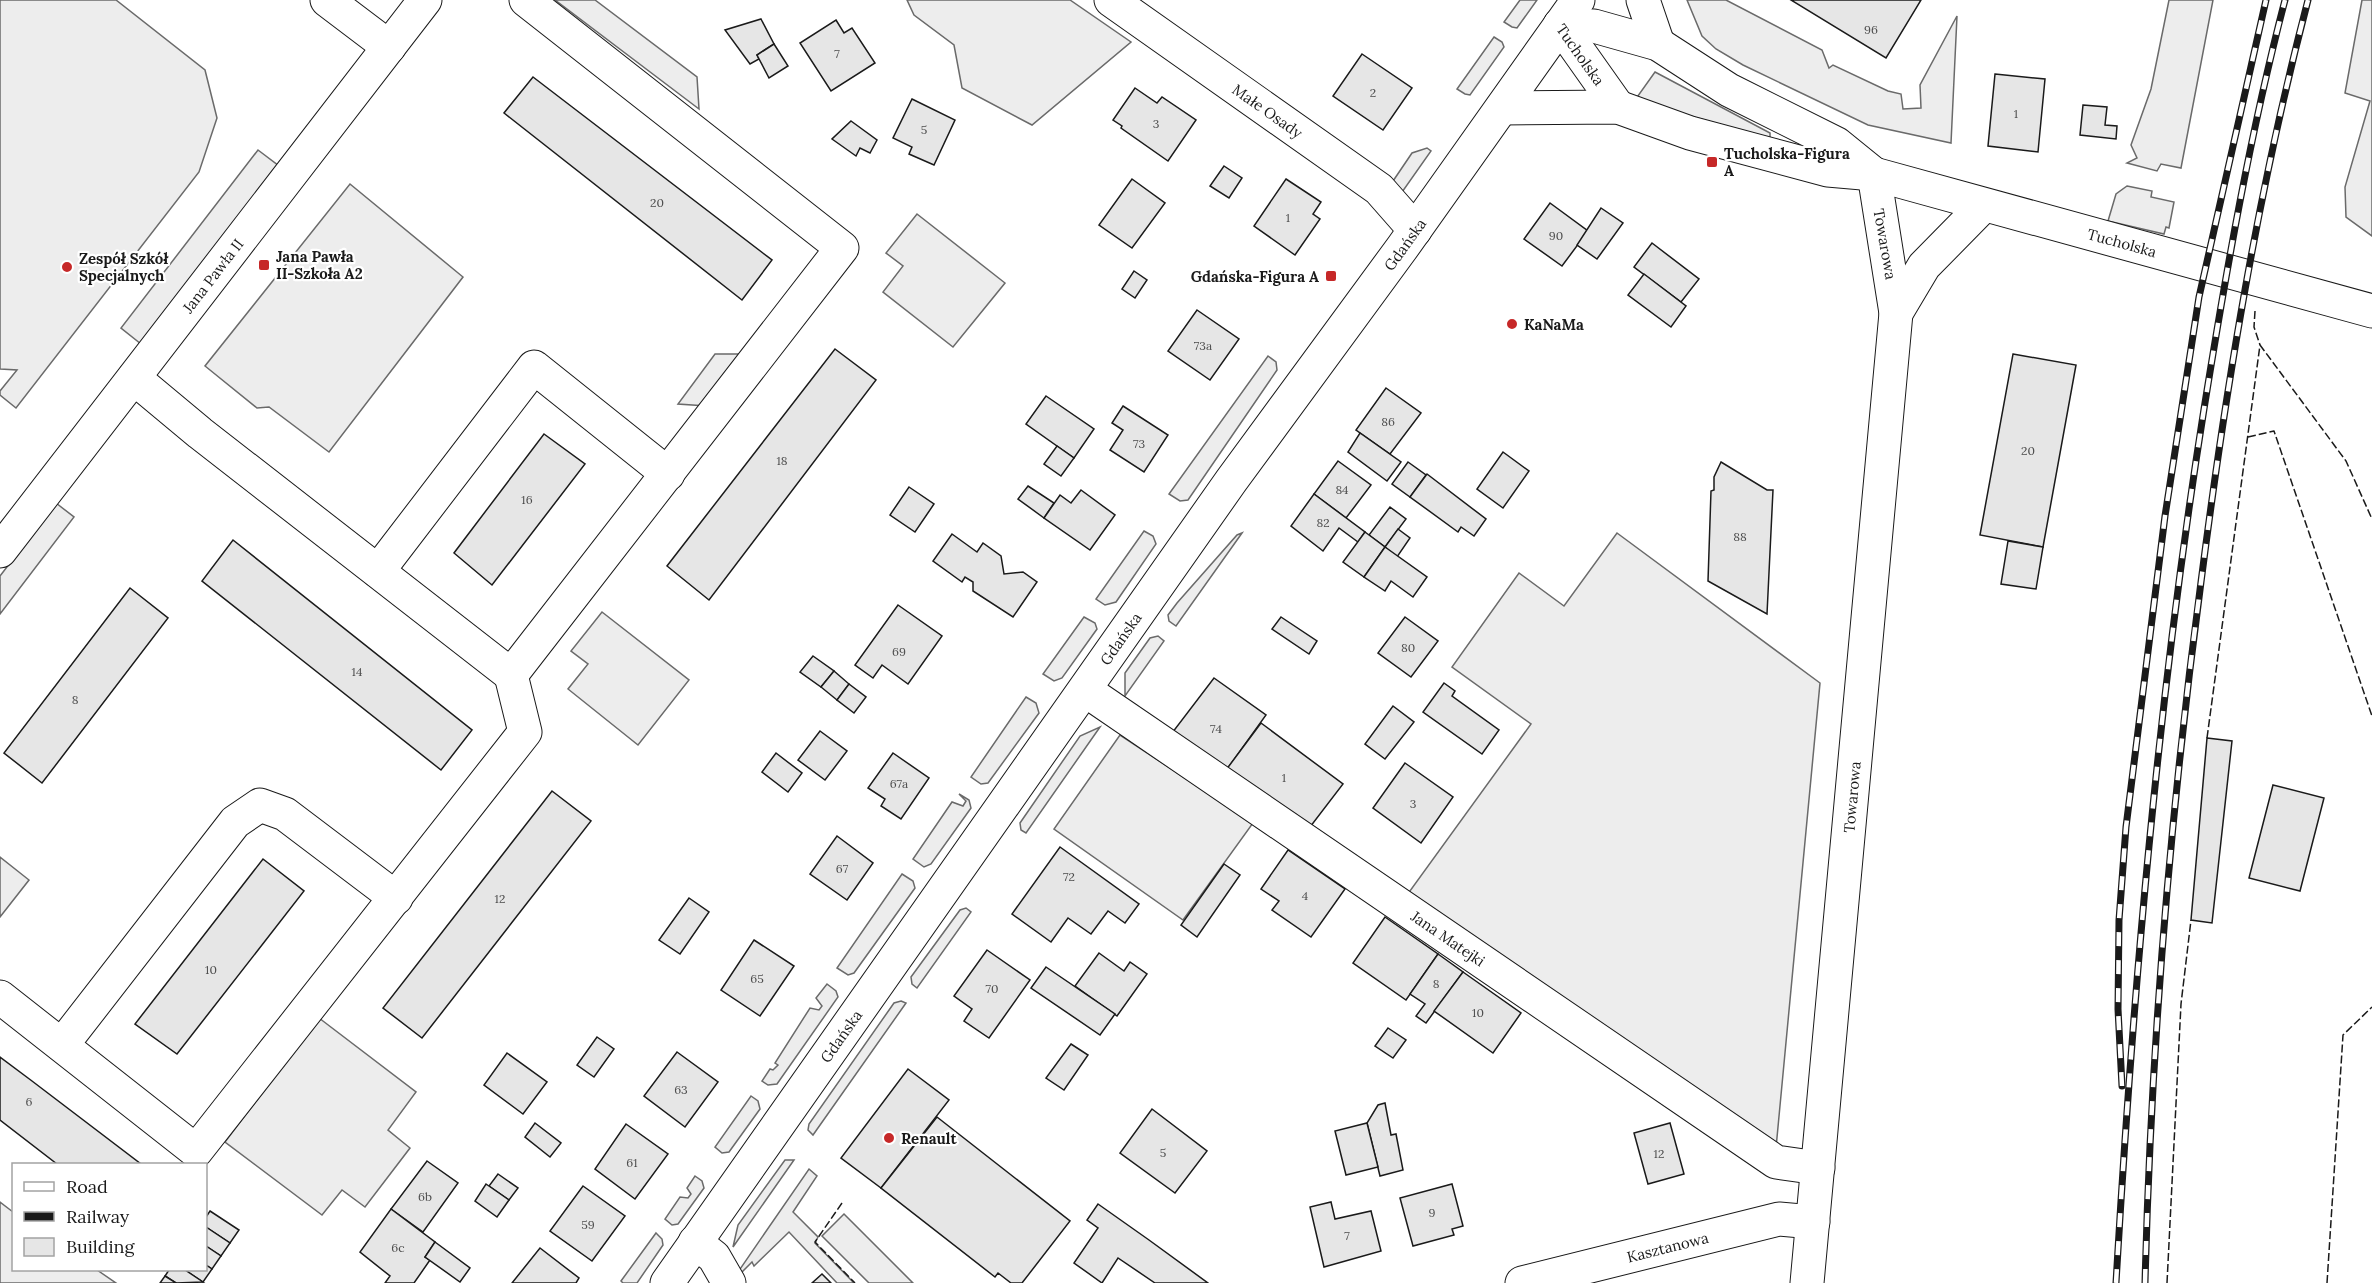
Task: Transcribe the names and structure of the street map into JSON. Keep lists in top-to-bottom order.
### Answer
{
  "streets": {
    "main road": [
      "Tucholska",
      "Małe Osady",
      "Towarowa",
      "Gdańska",
      "Jana Pawła II",
      "Jana Matejki",
      "Kasztanowa"
    ]
  },
  "crossings": [
    ["Tucholska", "Towarowa"],
    ["Tucholska", "Gdańska"],
    ["Małe Osady", "Gdańska"],
    ["Towarowa", "Jana Matejki"],
    ["Towarowa", "Kasztanowa"],
    ["Gdańska", "Jana Matejki"]
  ],
  "places": {
    "transit": ["Tucholska-Figura A", "Jana Pawła II-Szkoła A2", "Gdańska-Figura A"],
    "other": ["Zespół Szkół Specjalnych", "KaNaMa", "Renault"]
  },
  "house_numbers": [
    "96",
    "7",
    "2",
    "1",
    "3",
    "5",
    "20",
    "1",
    "90",
    "73a",
    "86",
    "73",
    "20",
    "18",
    "84",
    "16",
    "82",
    "88",
    "80",
    "69",
    "14",
    "8",
    "74",
    "1",
    "67a",
    "3",
    "67",
    "72",
    "4",
    "12",
    "10",
    "65",
    "8",
    "70",
    "10",
    "63",
    "6",
    "5",
    "12",
    "61",
    "6b",
    "9",
    "59",
    "7",
    "6c"
  ],
  "legend": ["Road", "Railway", "Building"]
}
